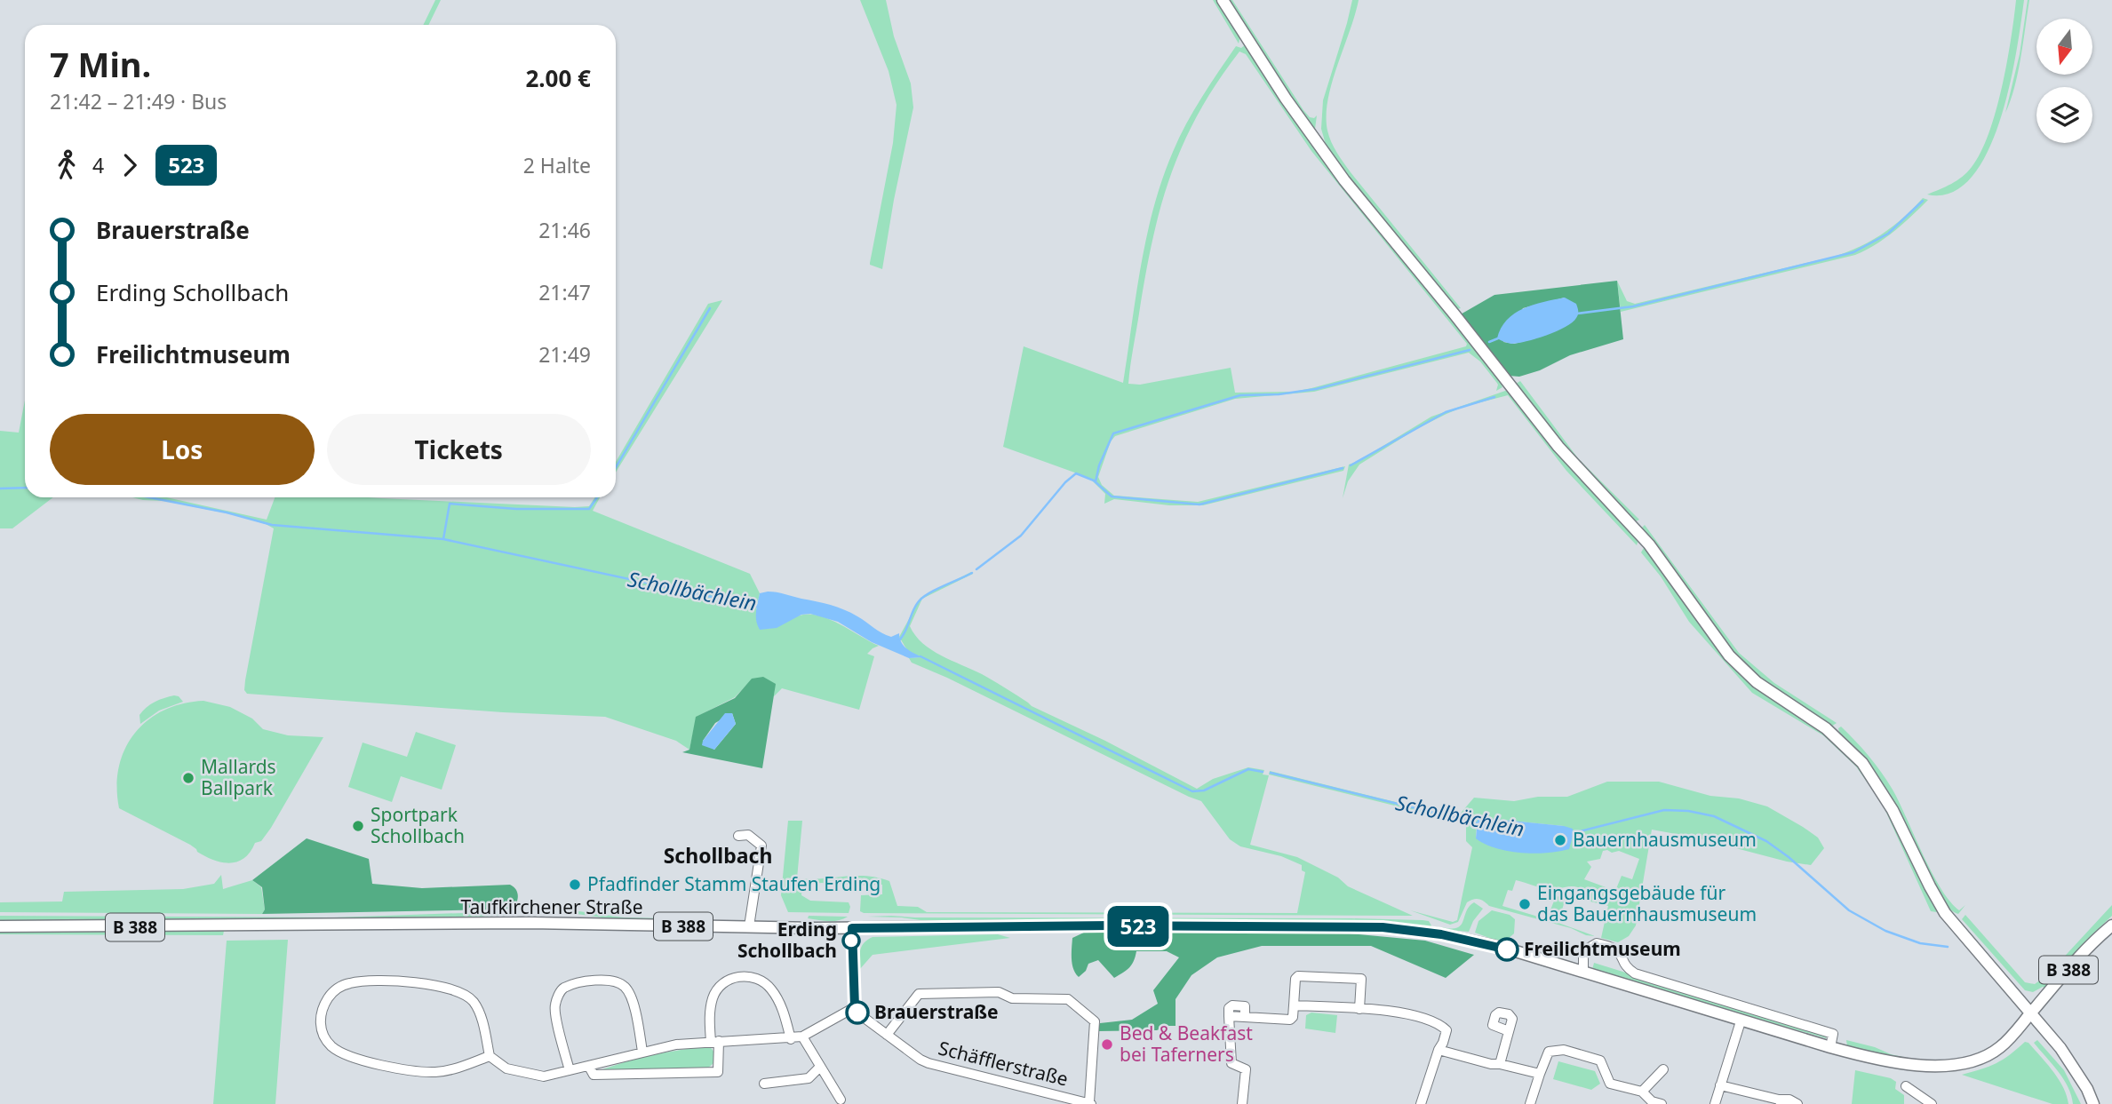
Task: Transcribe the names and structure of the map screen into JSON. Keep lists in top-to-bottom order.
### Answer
{
  "streets": {
    "main road": ["Taufkirchener Straße", "B 388"],
    "street": ["Schäfflerstraße"]
  },
  "crossings": [
    ["Taufkirchener Straße", "B 388"]
  ],
  "districts": ["Schollbach"],
  "water": ["Schollbächlein"],
  "places": [
    "Mallards Ballpark",
    "Sportpark Schollbach",
    "Bauernhausmuseum",
    "Pfadfinder Stamm Staufen Erding",
    "Eingangsgebäude für das Bauernhausmuseum",
    "Erding Schollbach",
    "Freilichtmuseum",
    "Brauerstraße",
    "Bed & Beakfast bei Taferners"
  ],
  "lines": ["bus line 523"],
  "north": "bottom",
  "page": {
    "on_map": "523",
    "heading": ["7 Min.", "21:42 – 21:49 · Bus", "2.00 €"],
    "legs": ["4", "523", "2 Halte"],
    "list": [
      {
        "name": "Brauerstraße",
        "value": "21:46"
      },
      {
        "name": "Erding Schollbach",
        "value": "21:47"
      },
      {
        "name": "Freilichtmuseum",
        "value": "21:49"
      }
    ],
    "buttons": ["Los", "Tickets"]
  }
}
